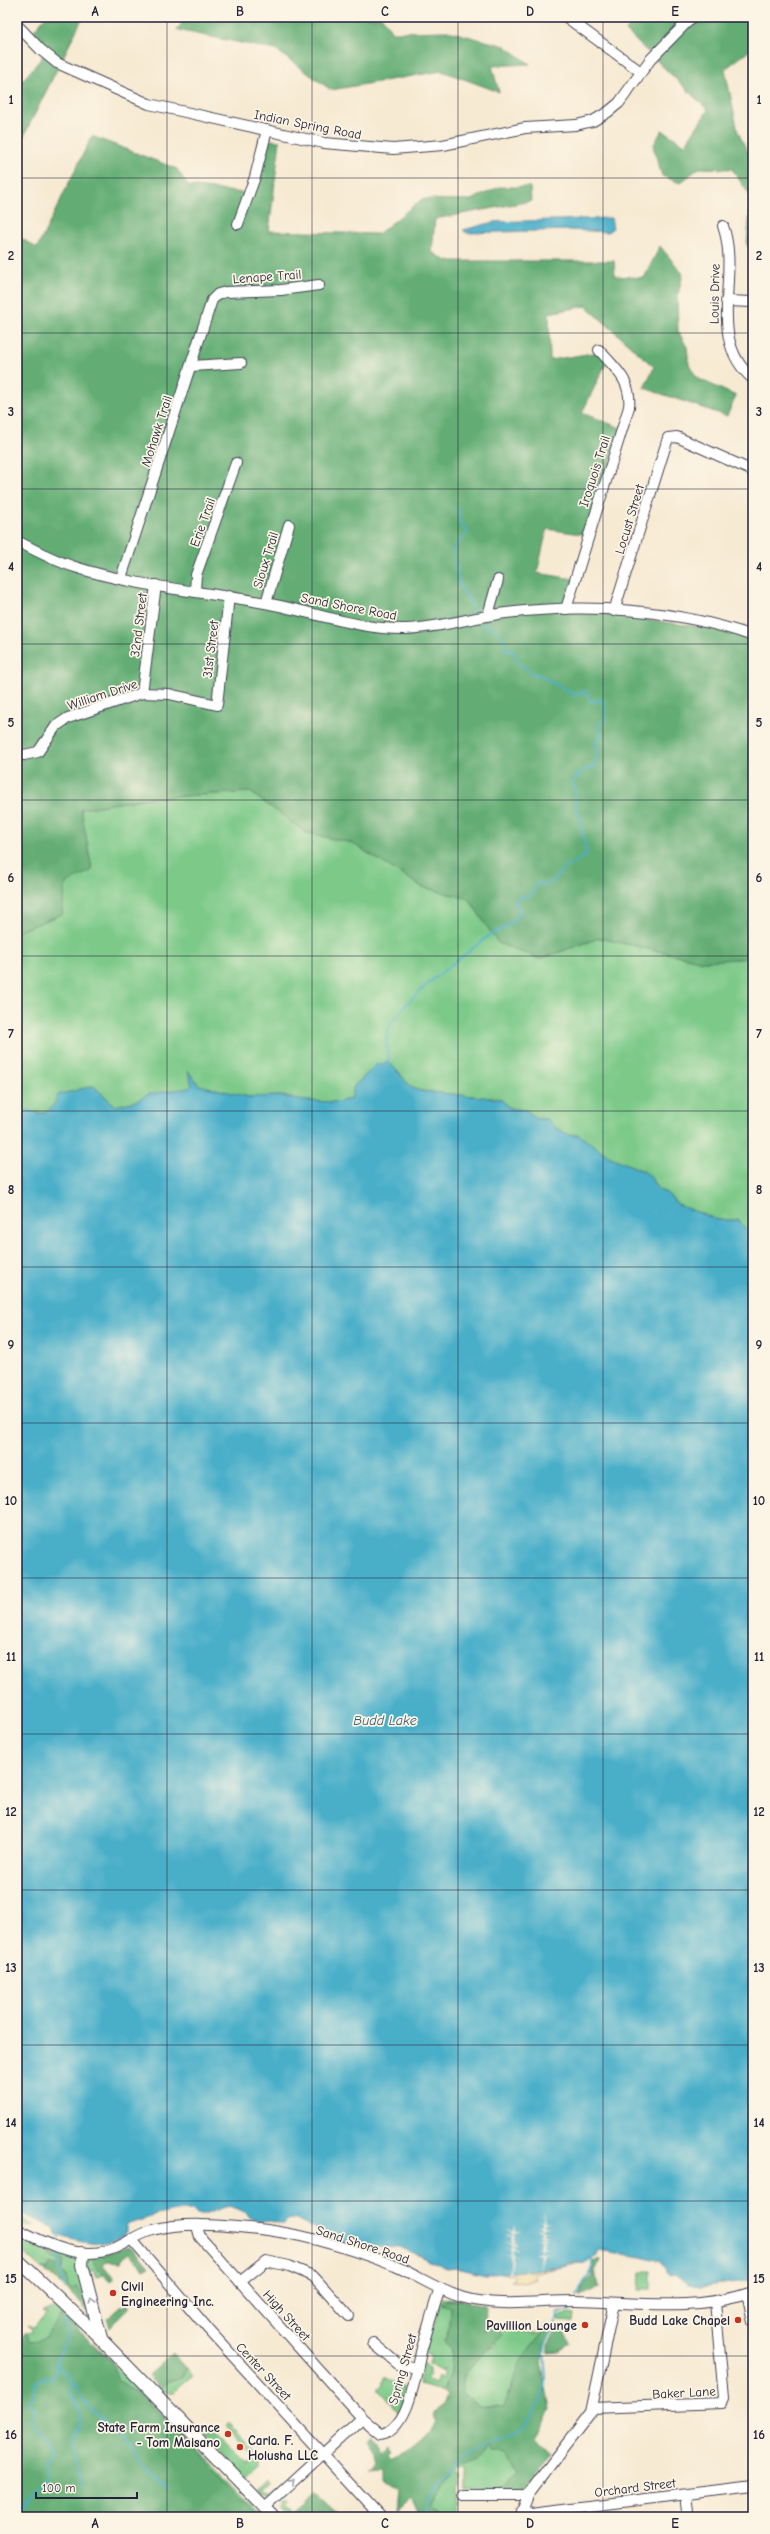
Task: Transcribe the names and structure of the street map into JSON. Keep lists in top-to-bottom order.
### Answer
{
  "streets": {
    "street": [
      "Indian Spring Road",
      "Lenape Trail",
      "Louis Drive",
      "Mohawk Trail",
      "Iroquois Trail",
      "Locust Street",
      "Erie Trail",
      "Sioux Trail",
      "Sand Shore Road",
      "32nd Street",
      "31st Street",
      "William Drive",
      "High Street",
      "Spring Street",
      "Center Street",
      "Baker Lane",
      "Orchard Street"
    ]
  },
  "crossings": [
    ["Lenape Trail", "Mohawk Trail"],
    ["Mohawk Trail", "Sand Shore Road"],
    ["Iroquois Trail", "Sand Shore Road"],
    ["Locust Street", "Sand Shore Road"],
    ["Erie Trail", "Sand Shore Road"],
    ["Sioux Trail", "Sand Shore Road"],
    ["Sand Shore Road", "32nd Street"],
    ["Sand Shore Road", "31st Street"],
    ["Sand Shore Road", "High Street"],
    ["Sand Shore Road", "Spring Street"],
    ["Sand Shore Road", "Center Street"],
    ["Sand Shore Road", "Baker Lane"],
    ["32nd Street", "William Drive"],
    ["31st Street", "William Drive"],
    ["High Street", "Spring Street"]
  ],
  "water": ["Budd Lake"],
  "places": [
    "Civil Engineering Inc.",
    "Budd Lake Chapel",
    "Pavillion Lounge",
    "State Farm Insurance - Tom Maisano",
    "Carla. F. Holusha LLC"
  ],
  "scale_bar": "100 m",
  "grid": {
    "columns": [
      "A",
      "B",
      "C",
      "D",
      "E"
    ],
    "rows": [
      "1",
      "2",
      "3",
      "4",
      "5",
      "6",
      "7",
      "8",
      "9",
      "10",
      "11",
      "12",
      "13",
      "14",
      "15",
      "16"
    ]
  }
}
